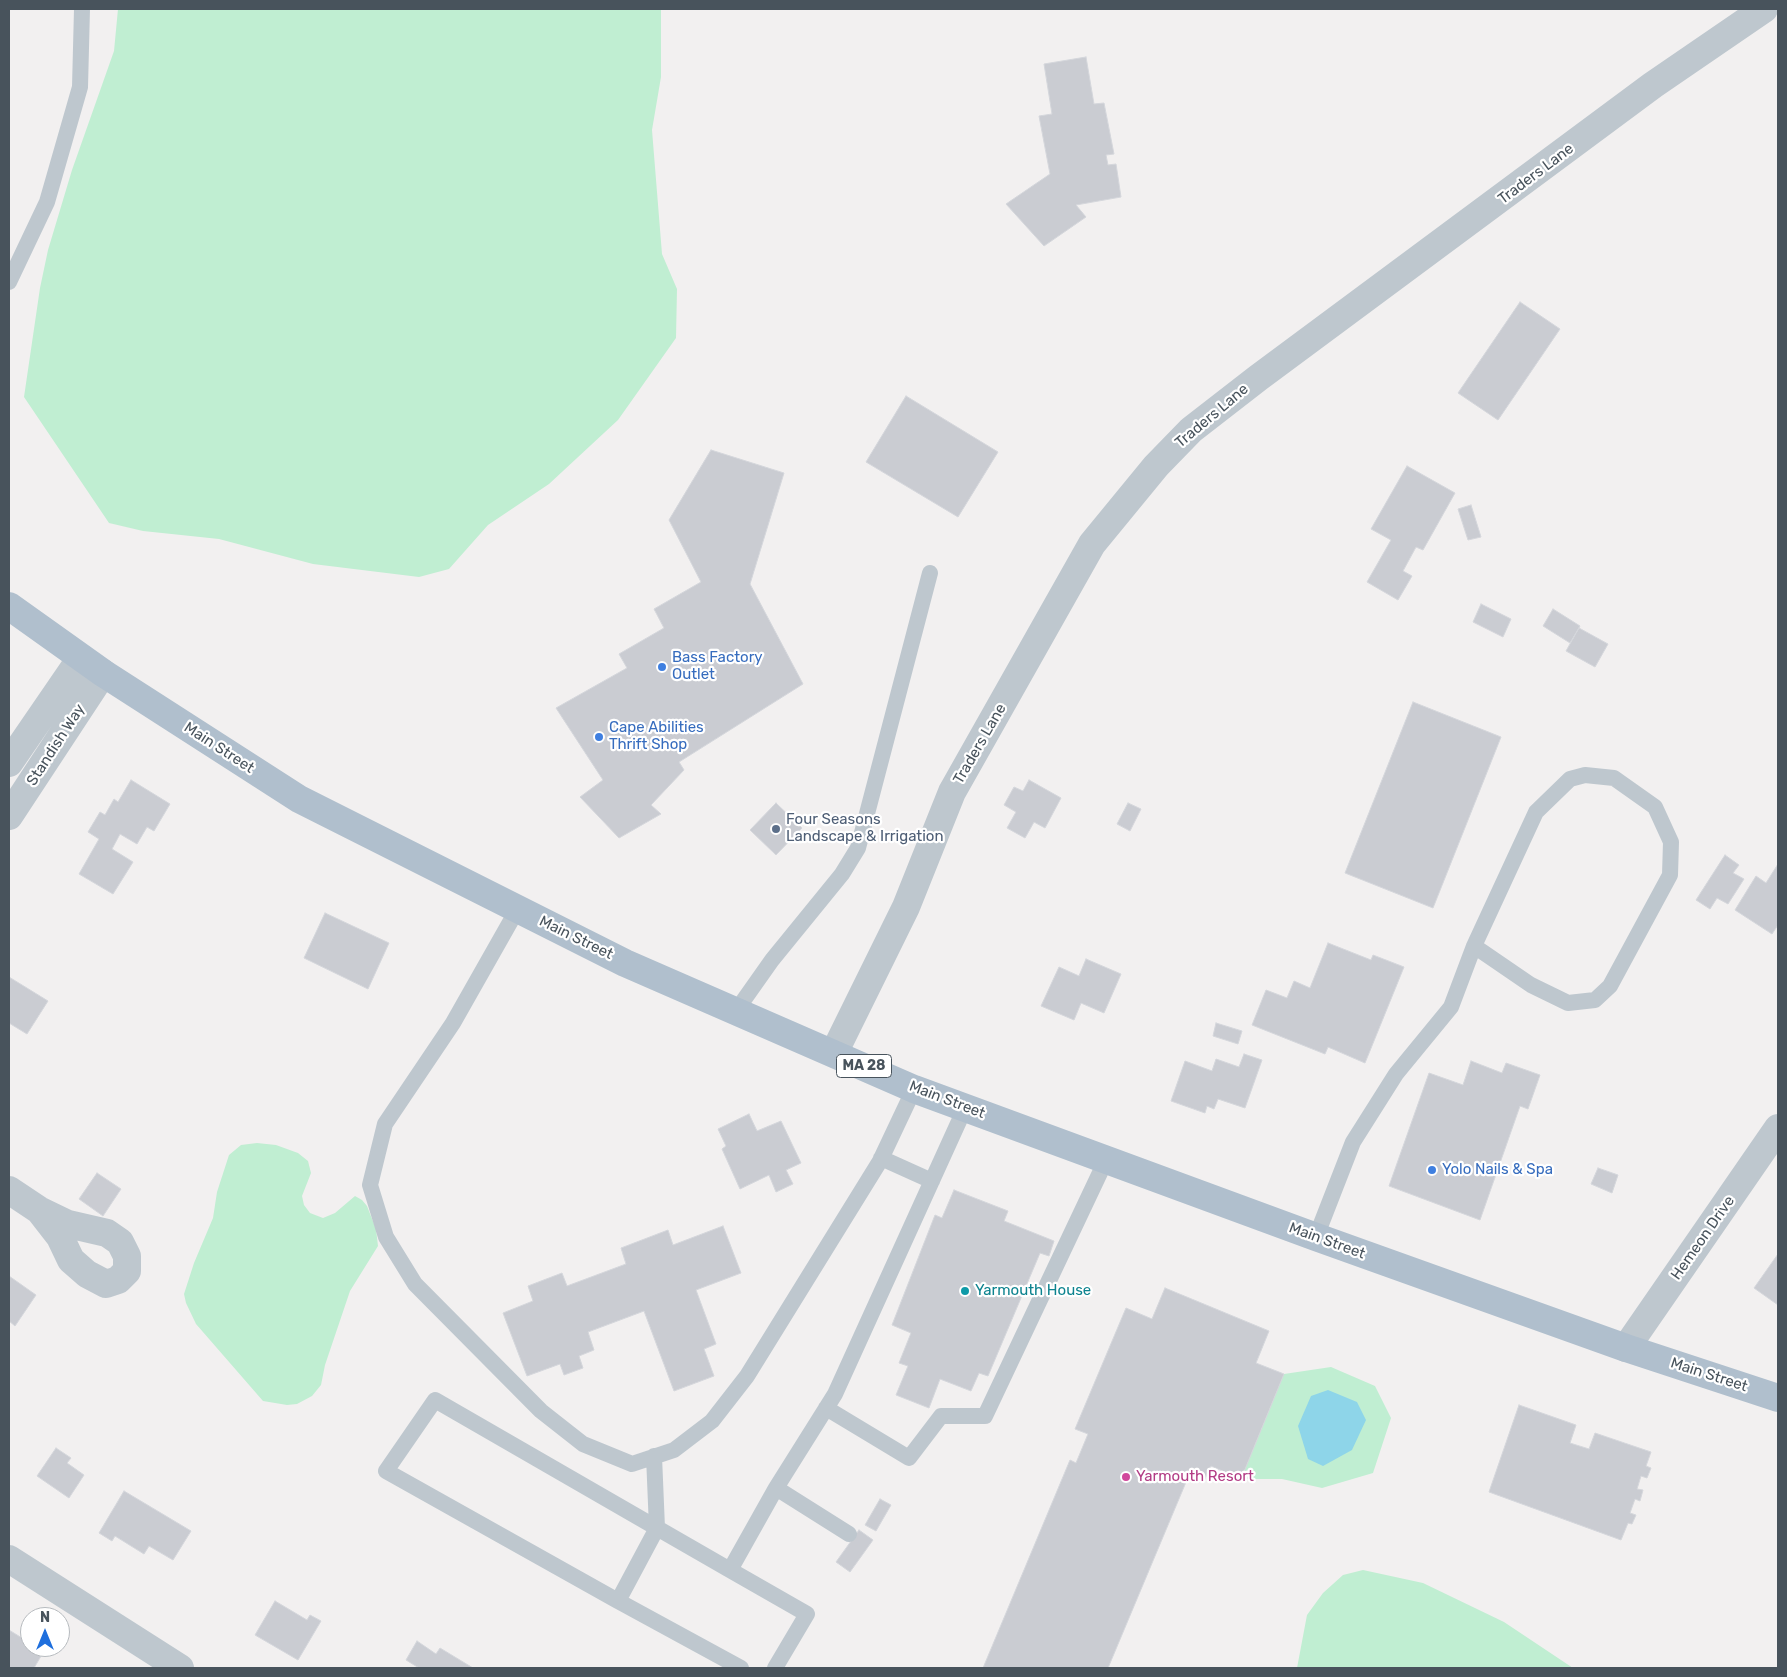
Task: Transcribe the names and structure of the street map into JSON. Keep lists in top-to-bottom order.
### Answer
{
  "streets": {
    "main road": ["Main Street", "MA 28"],
    "street": ["Traders Lane", "Standish Way", "Hemeon Drive"]
  },
  "crossings": [
    ["Traders Lane", "Main Street"],
    ["Standish Way", "Main Street"],
    ["Main Street", "Hemeon Drive"]
  ],
  "places": [
    "Bass Factory Outlet",
    "Cape Abilities Thrift Shop",
    "Four Seasons Landscape & Irrigation",
    "Yolo Nails & Spa",
    "Yarmouth House",
    "Yarmouth Resort"
  ],
  "north": "top"
}
